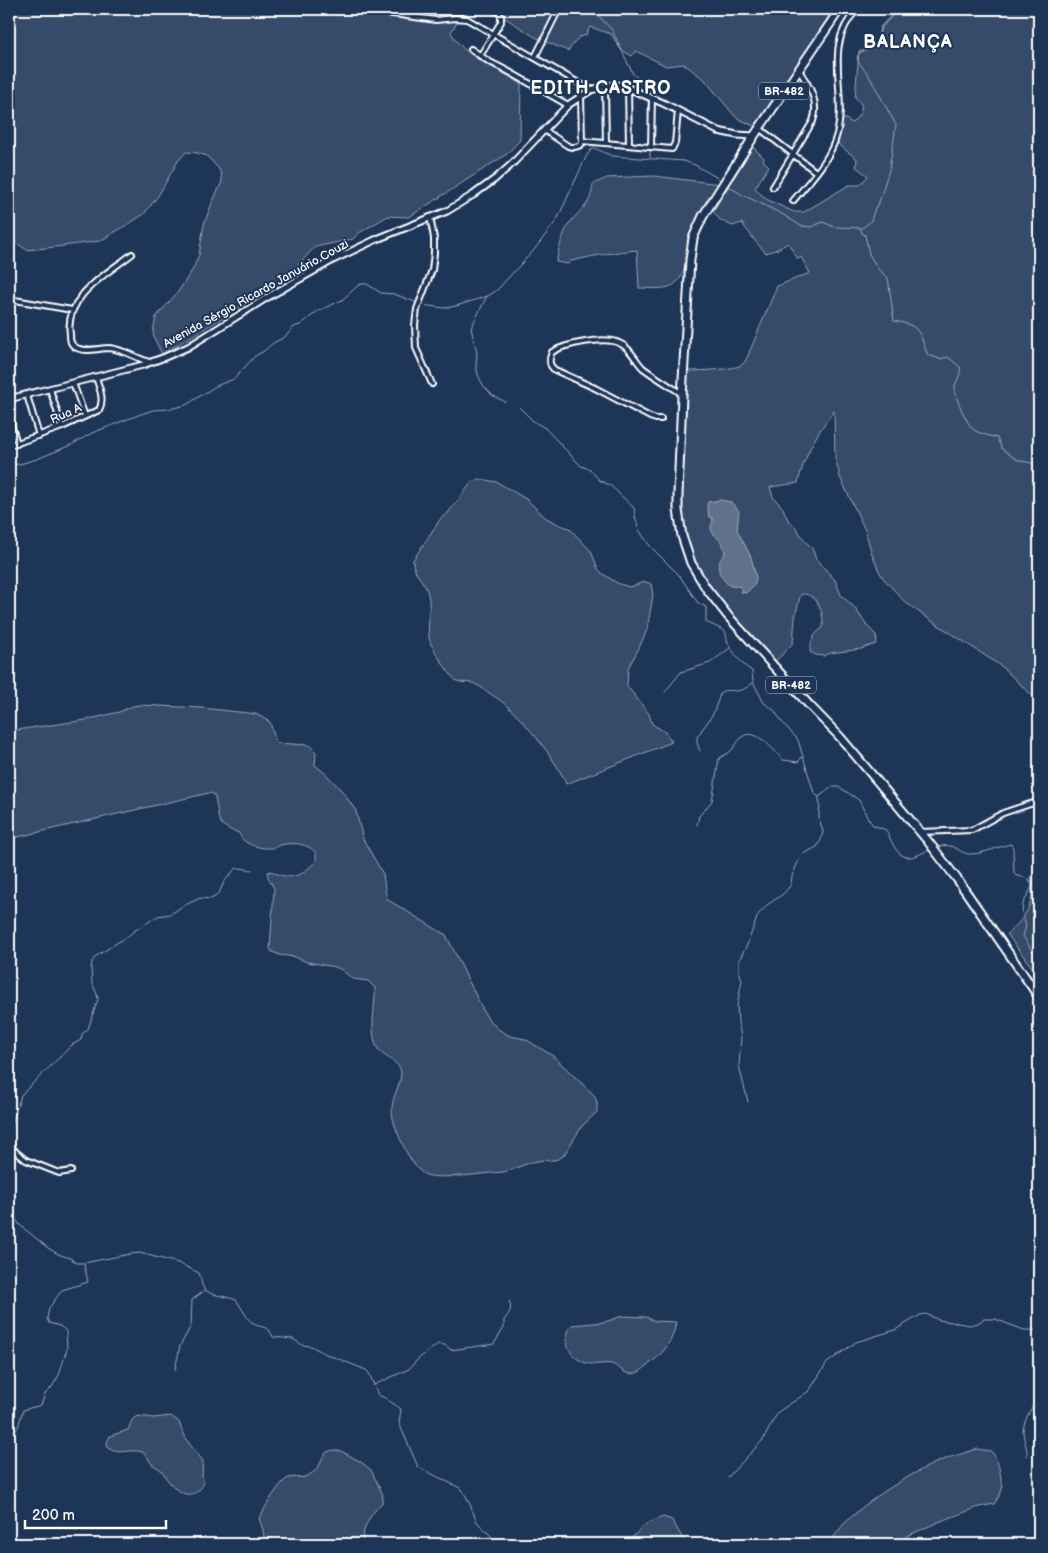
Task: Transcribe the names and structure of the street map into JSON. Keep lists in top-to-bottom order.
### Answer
{
  "streets": {
    "highway": ["BR-482"],
    "street": ["Avenida Sérgio Ricardo Januário Couzi", "Rua A"]
  },
  "crossings": [
    ["BR-482", "Avenida Sérgio Ricardo Januário Couzi"],
    ["Avenida Sérgio Ricardo Januário Couzi", "Rua A"]
  ],
  "districts": ["BALANÇA", "EDITH CASTRO"],
  "scale_bar": "200 m"
}
